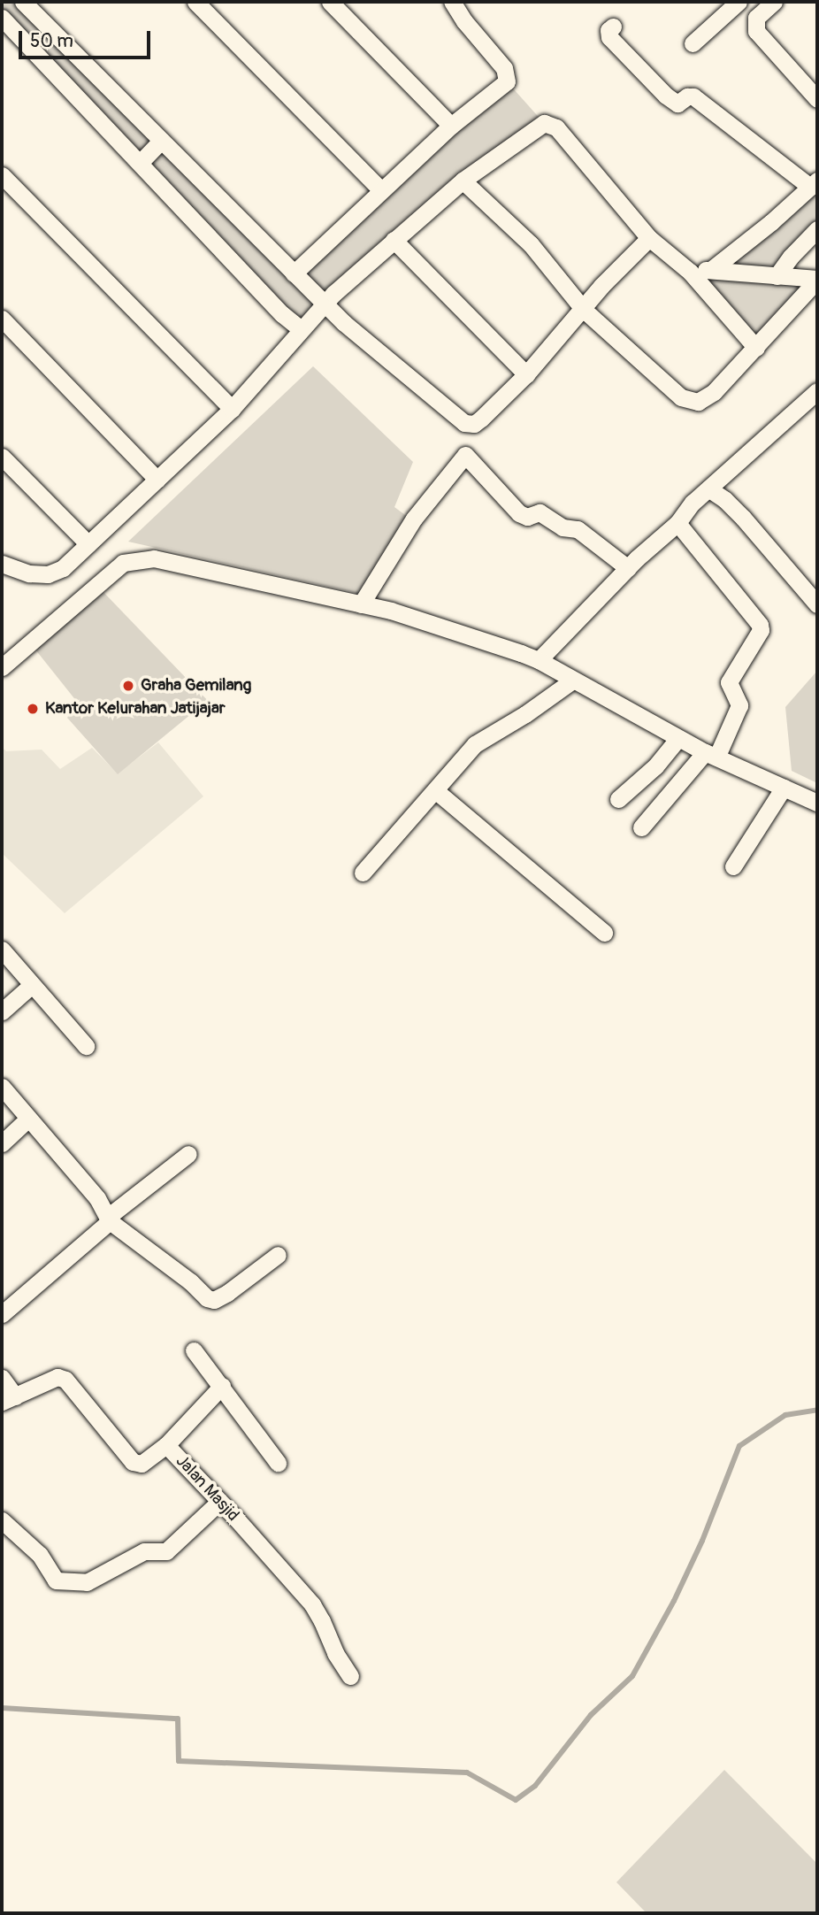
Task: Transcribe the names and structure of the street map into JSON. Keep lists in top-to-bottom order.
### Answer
{
  "streets": {
    "street": ["Jalan Masjid"]
  },
  "places": ["Graha Gemilang", "Kantor Kelurahan Jatijajar"],
  "scale_bar": "50 m"
}
